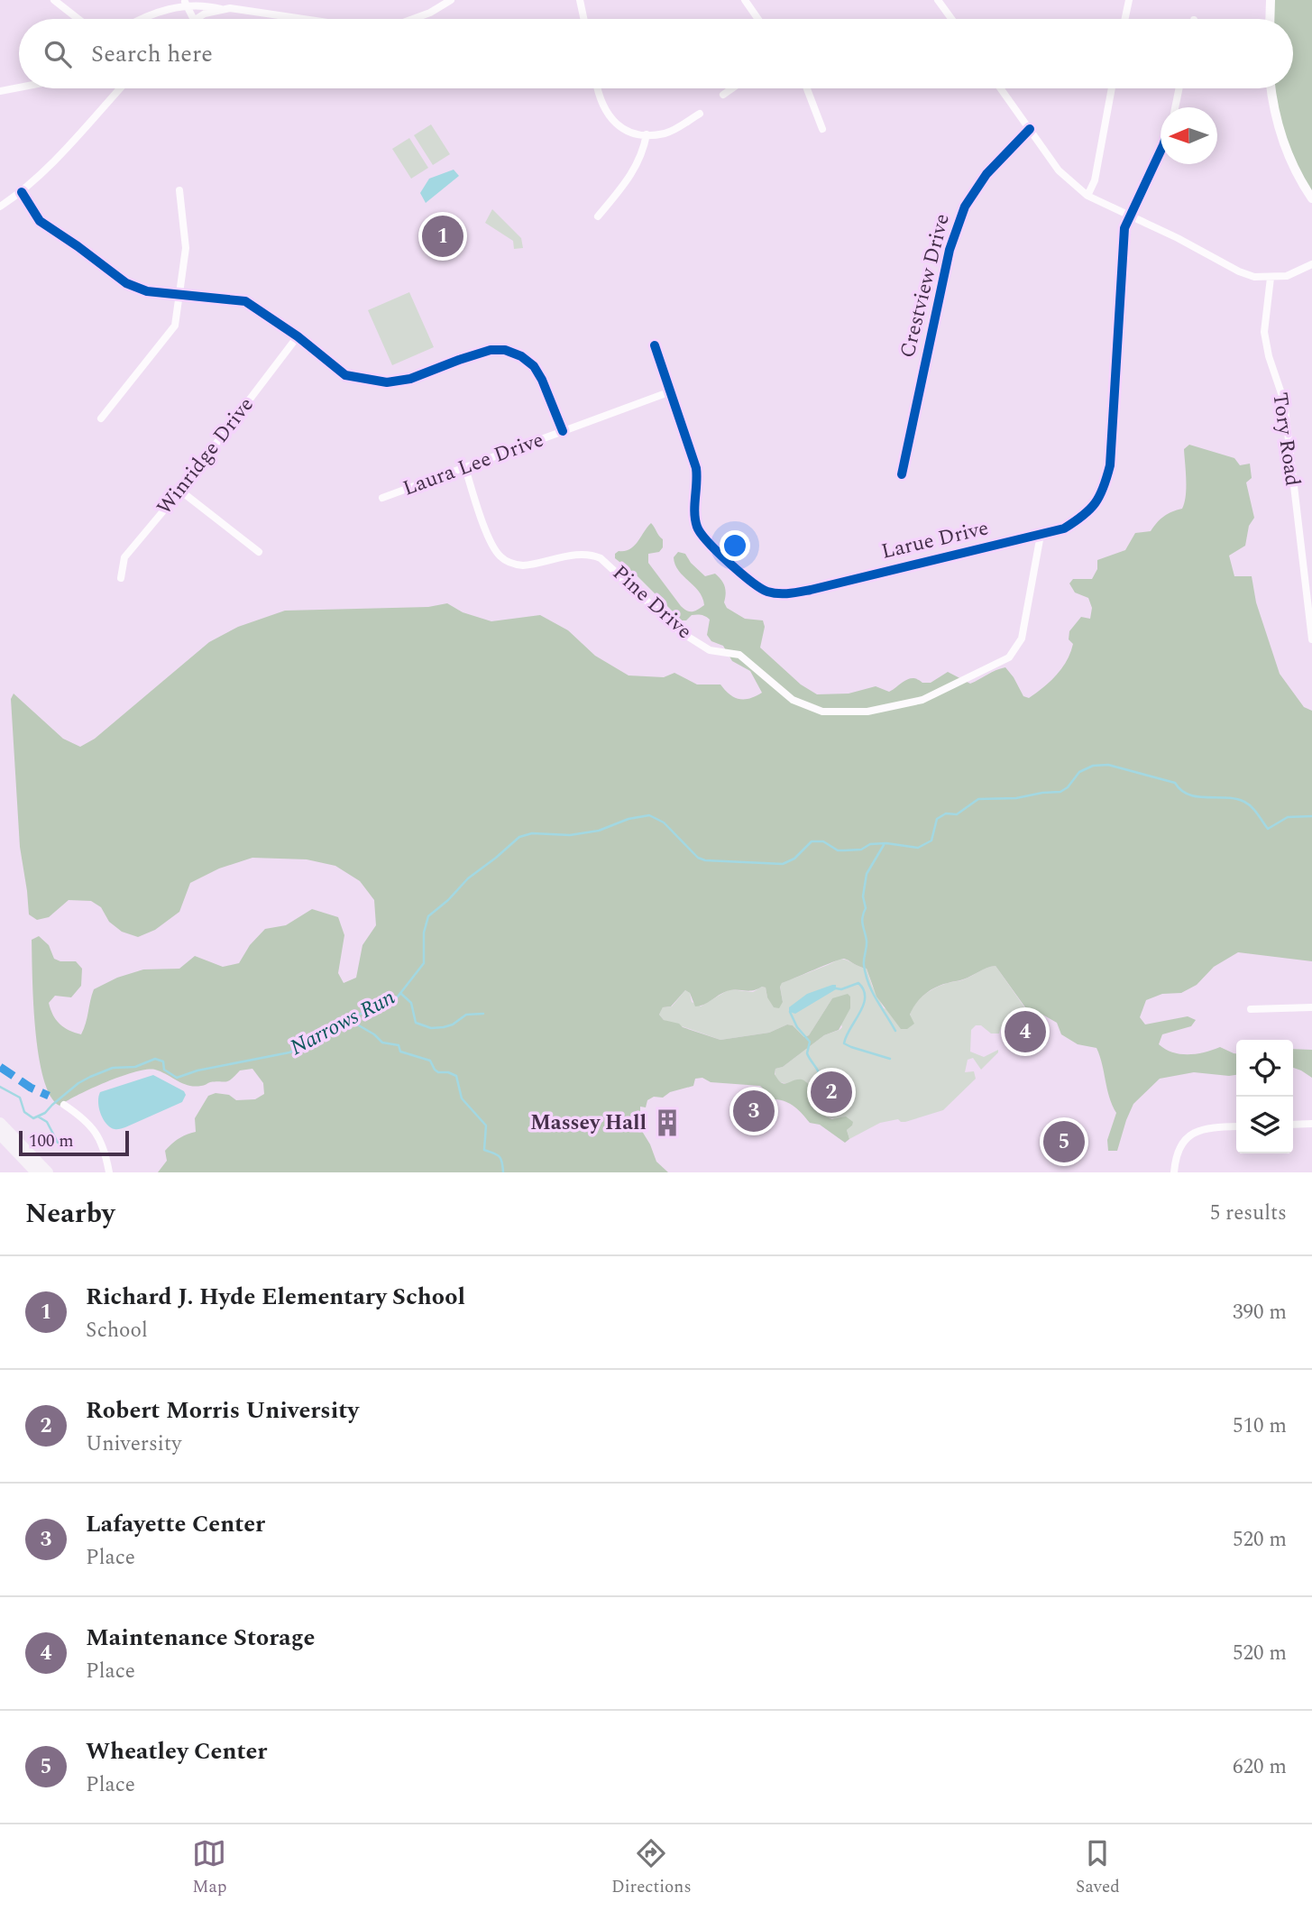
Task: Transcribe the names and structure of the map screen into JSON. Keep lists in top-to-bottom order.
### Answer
{
  "streets": {
    "street": [
      "Crestview Drive",
      "Tory Road",
      "Winridge Drive",
      "Laura Lee Drive",
      "Larue Drive",
      "Pine Drive"
    ]
  },
  "crossings": [
    ["Laura Lee Drive", "Larue Drive"],
    ["Laura Lee Drive", "Pine Drive"],
    ["Larue Drive", "Pine Drive"]
  ],
  "water": ["Narrows Run"],
  "places": {
    "building": ["Massey Hall"]
  },
  "scale_bar": "100 m",
  "north": "left",
  "page": {
    "search": "Search here",
    "pins": [
      "1",
      "4",
      "2",
      "3",
      "5"
    ],
    "scale": "100 m",
    "heading": ["Nearby", "5 results"],
    "list": [
      {
        "mark": "1",
        "name": "Richard J. Hyde Elementary School",
        "note": "School",
        "value": "390 m"
      },
      {
        "mark": "2",
        "name": "Robert Morris University",
        "note": "University",
        "value": "510 m"
      },
      {
        "mark": "3",
        "name": "Lafayette Center",
        "note": "Place",
        "value": "520 m"
      },
      {
        "mark": "4",
        "name": "Maintenance Storage",
        "note": "Place",
        "value": "520 m"
      },
      {
        "mark": "5",
        "name": "Wheatley Center",
        "note": "Place",
        "value": "620 m"
      }
    ],
    "nav": ["Map", "Directions", "Saved"]
  }
}
